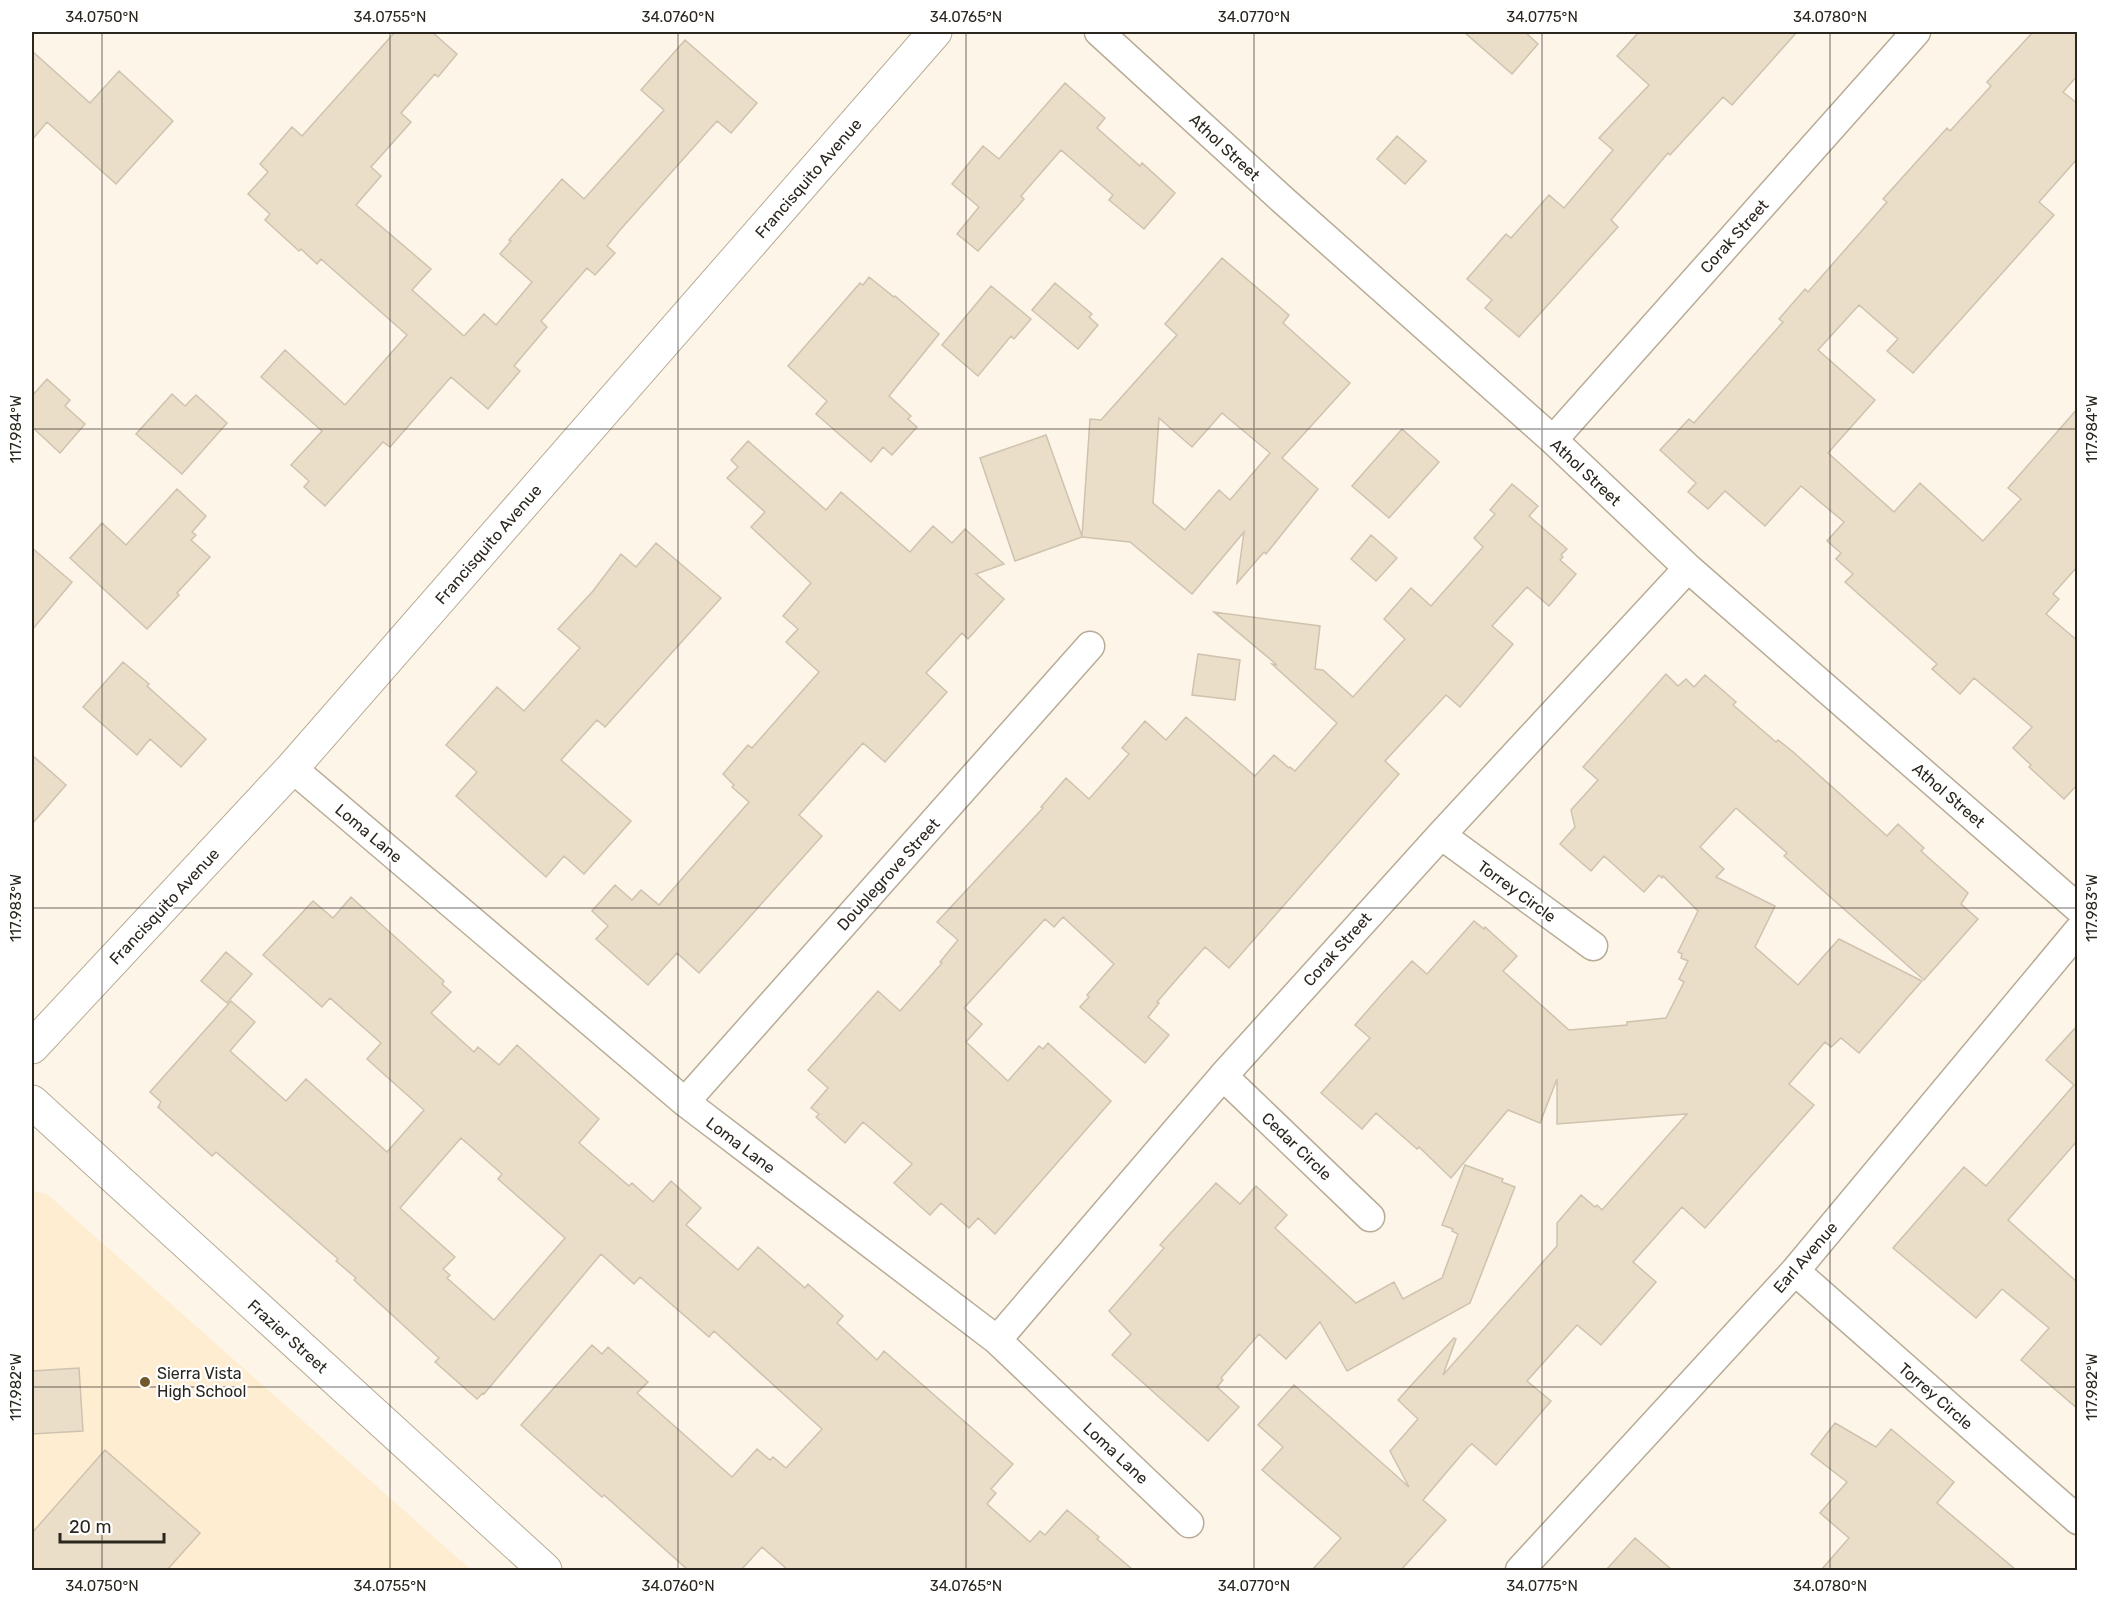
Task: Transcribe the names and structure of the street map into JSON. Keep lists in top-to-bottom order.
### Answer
{
  "streets": {
    "street": [
      "Athol Street",
      "Francisquito Avenue",
      "Corak Street",
      "Loma Lane",
      "Doublegrove Street",
      "Torrey Circle",
      "Cedar Circle",
      "Earl Avenue",
      "Frazier Street"
    ]
  },
  "crossings": [
    ["Athol Street", "Corak Street"],
    ["Francisquito Avenue", "Loma Lane"],
    ["Corak Street", "Loma Lane"],
    ["Corak Street", "Torrey Circle"],
    ["Corak Street", "Cedar Circle"],
    ["Loma Lane", "Doublegrove Street"],
    ["Torrey Circle", "Earl Avenue"]
  ],
  "places": ["Sierra Vista High School"],
  "scale_bar": "20 m",
  "coordinates": [
    "34.0750°N",
    "34.0755°N",
    "34.0760°N",
    "34.0765°N",
    "34.0770°N",
    "34.0775°N",
    "34.0780°N",
    "117.984°W",
    "117.983°W",
    "117.982°W"
  ]
}
